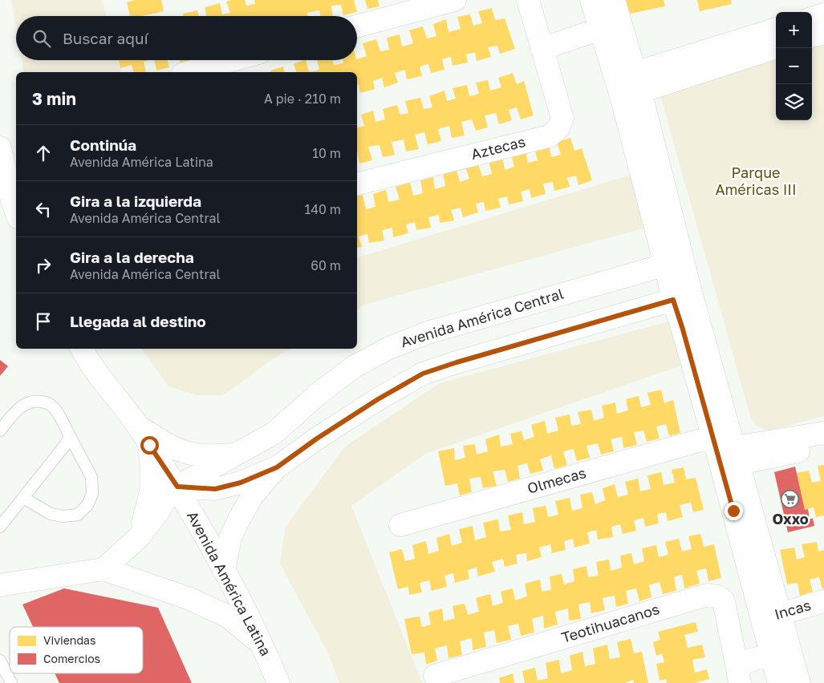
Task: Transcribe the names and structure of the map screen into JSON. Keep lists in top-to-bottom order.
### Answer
{
  "streets": {
    "street": [
      "Aztecas",
      "Avenida América Central",
      "Olmecas",
      "Avenida América Latina",
      "Incas",
      "Teotihuacanos"
    ]
  },
  "crossings": [
    ["Avenida América Central", "Avenida América Latina"]
  ],
  "parks": ["Parque Américas III"],
  "places": {
    "supermarket": ["Oxxo"]
  },
  "legend": ["Viviendas", "Comercios"],
  "page": {
    "map_buttons": ["+", "−"],
    "search": "Buscar aquí",
    "heading": ["3 min", "A pie · 210 m"],
    "list": [
      ["Continúa", "Avenida América Latina", "10 m"],
      ["Gira a la izquierda", "Avenida América Central", "140 m"],
      ["Gira a la derecha", "Avenida América Central", "60 m"],
      "Llegada al destino"
    ]
  }
}
